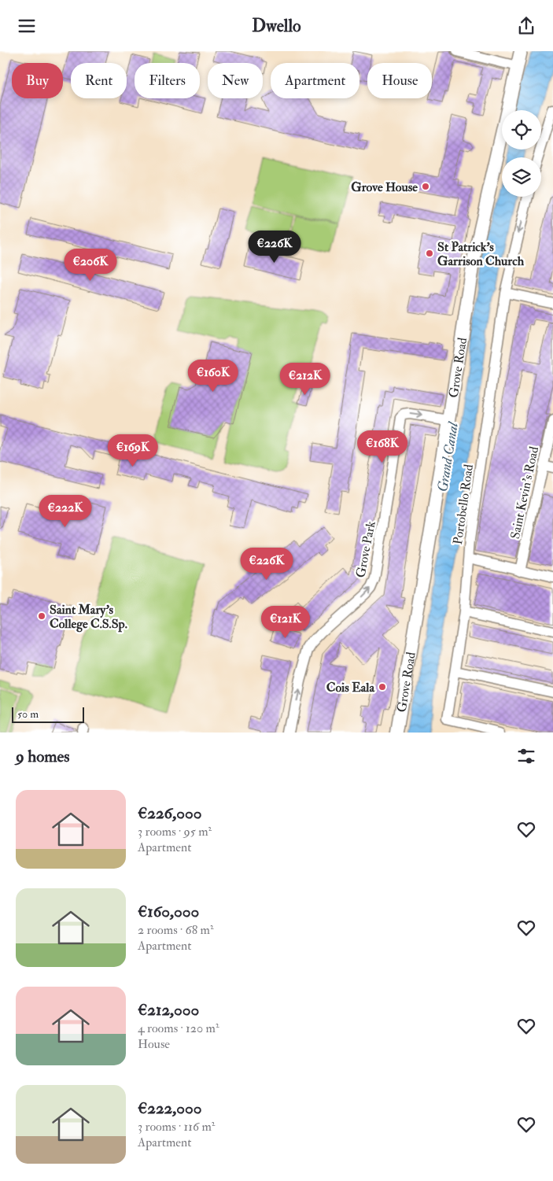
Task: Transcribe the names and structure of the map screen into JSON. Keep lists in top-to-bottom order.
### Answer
{
  "streets": {
    "main road": ["Grove Road"],
    "street": ["Saint Kevin's Road", "Portobello Road", "Grove Park"]
  },
  "crossings": [
    ["Grove Road", "Grove Park"]
  ],
  "one_way": ["Grove Park"],
  "water": ["Grand Canal"],
  "places": [
    "Grove House",
    "St Patrick's Garrison Church",
    "Saint Mary's College C.S.Sp.",
    "Cois Eala"
  ],
  "scale_bar": "50 m",
  "page": {
    "header": "Dwello",
    "chip": [
      "Buy",
      "Rent",
      "Filters",
      "New",
      "Apartment",
      "House"
    ],
    "price": [
      "€226K",
      "€206K",
      "€160K",
      "€212K",
      "€168K",
      "€169K",
      "€222K",
      "€226K",
      "€121K"
    ],
    "scale": "50 m",
    "heading": "9 homes",
    "list": [
      {
        "name": "€226,000",
        "note": "3 rooms · 95 m² · Apartment"
      },
      {
        "name": "€160,000",
        "note": "2 rooms · 68 m² · Apartment"
      },
      {
        "name": "€212,000",
        "note": "4 rooms · 120 m² · House"
      },
      {
        "name": "€222,000",
        "note": "3 rooms · 116 m² · Apartment"
      }
    ]
  }
}
